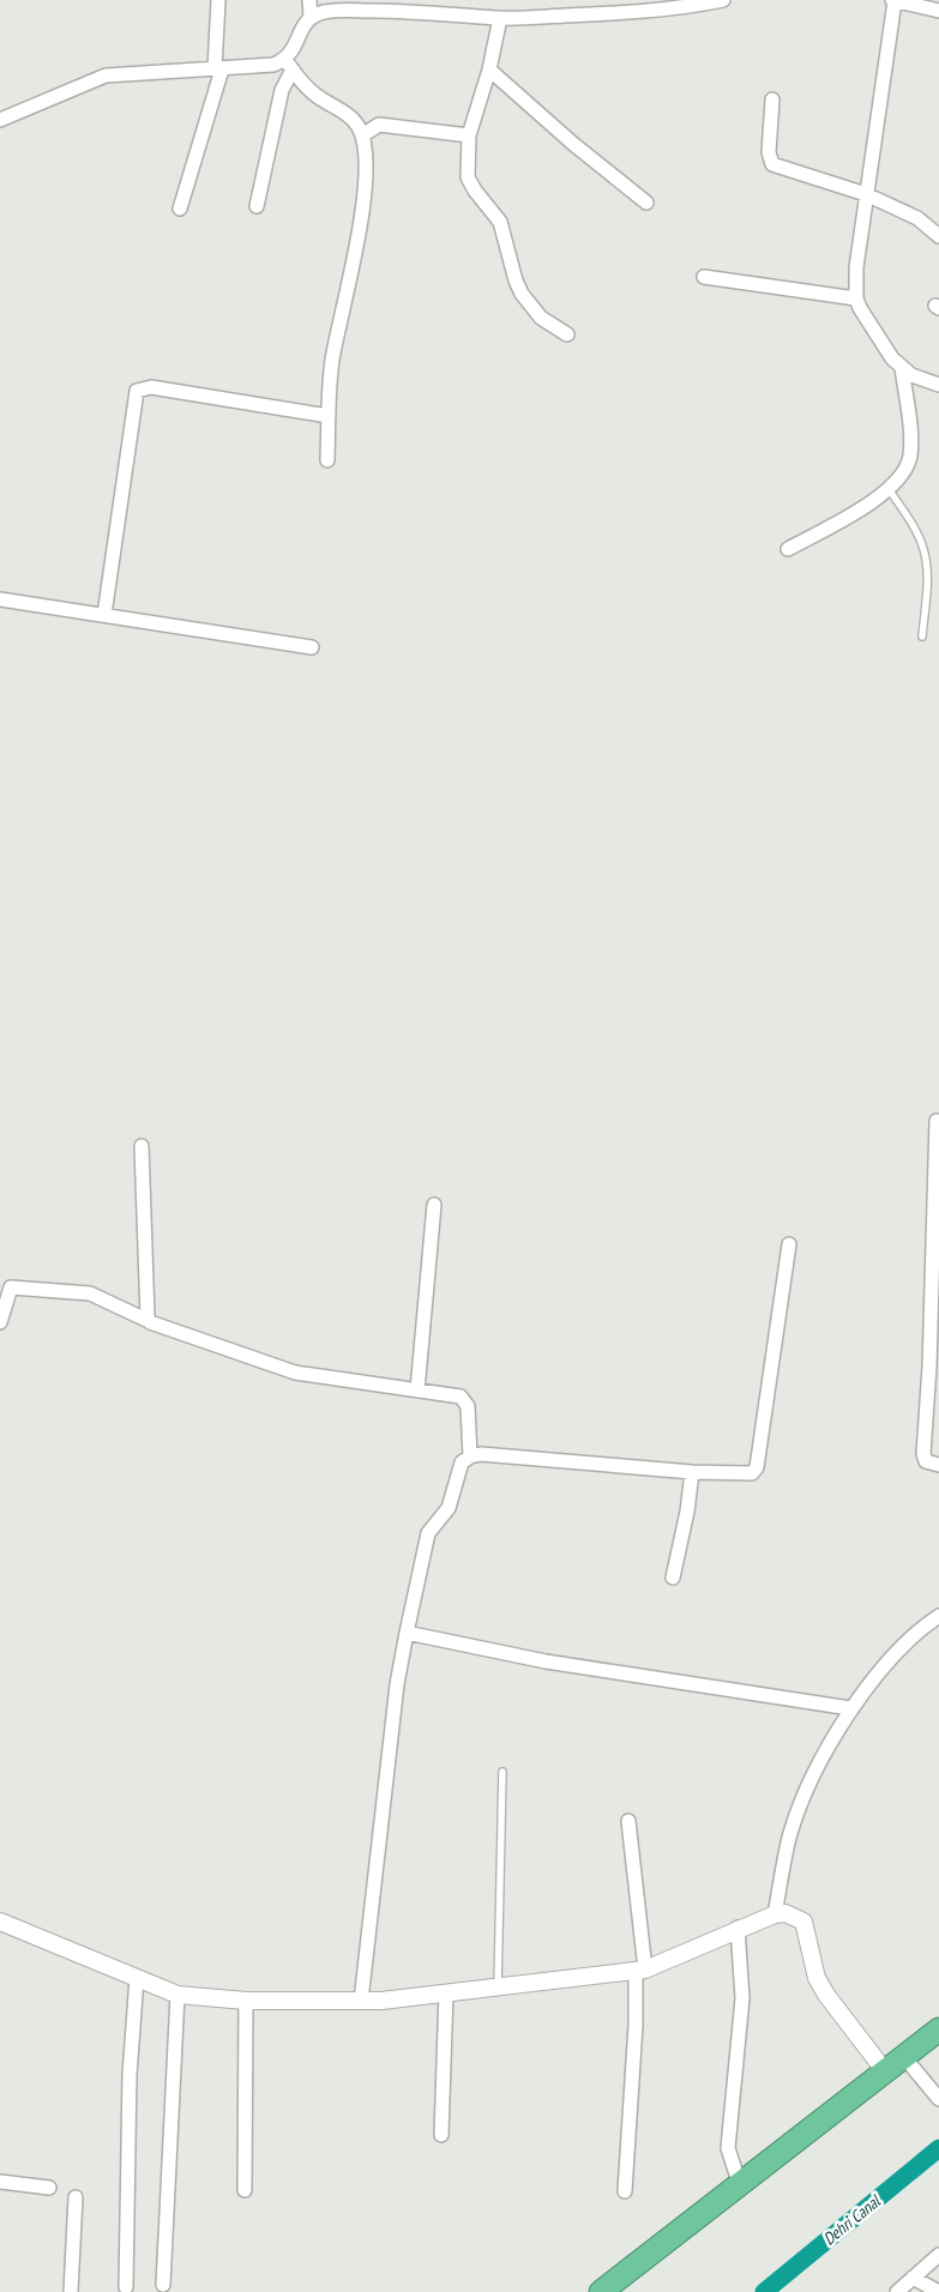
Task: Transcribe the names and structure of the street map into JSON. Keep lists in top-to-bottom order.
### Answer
{
  "water": ["Dehri Canal"]
}
